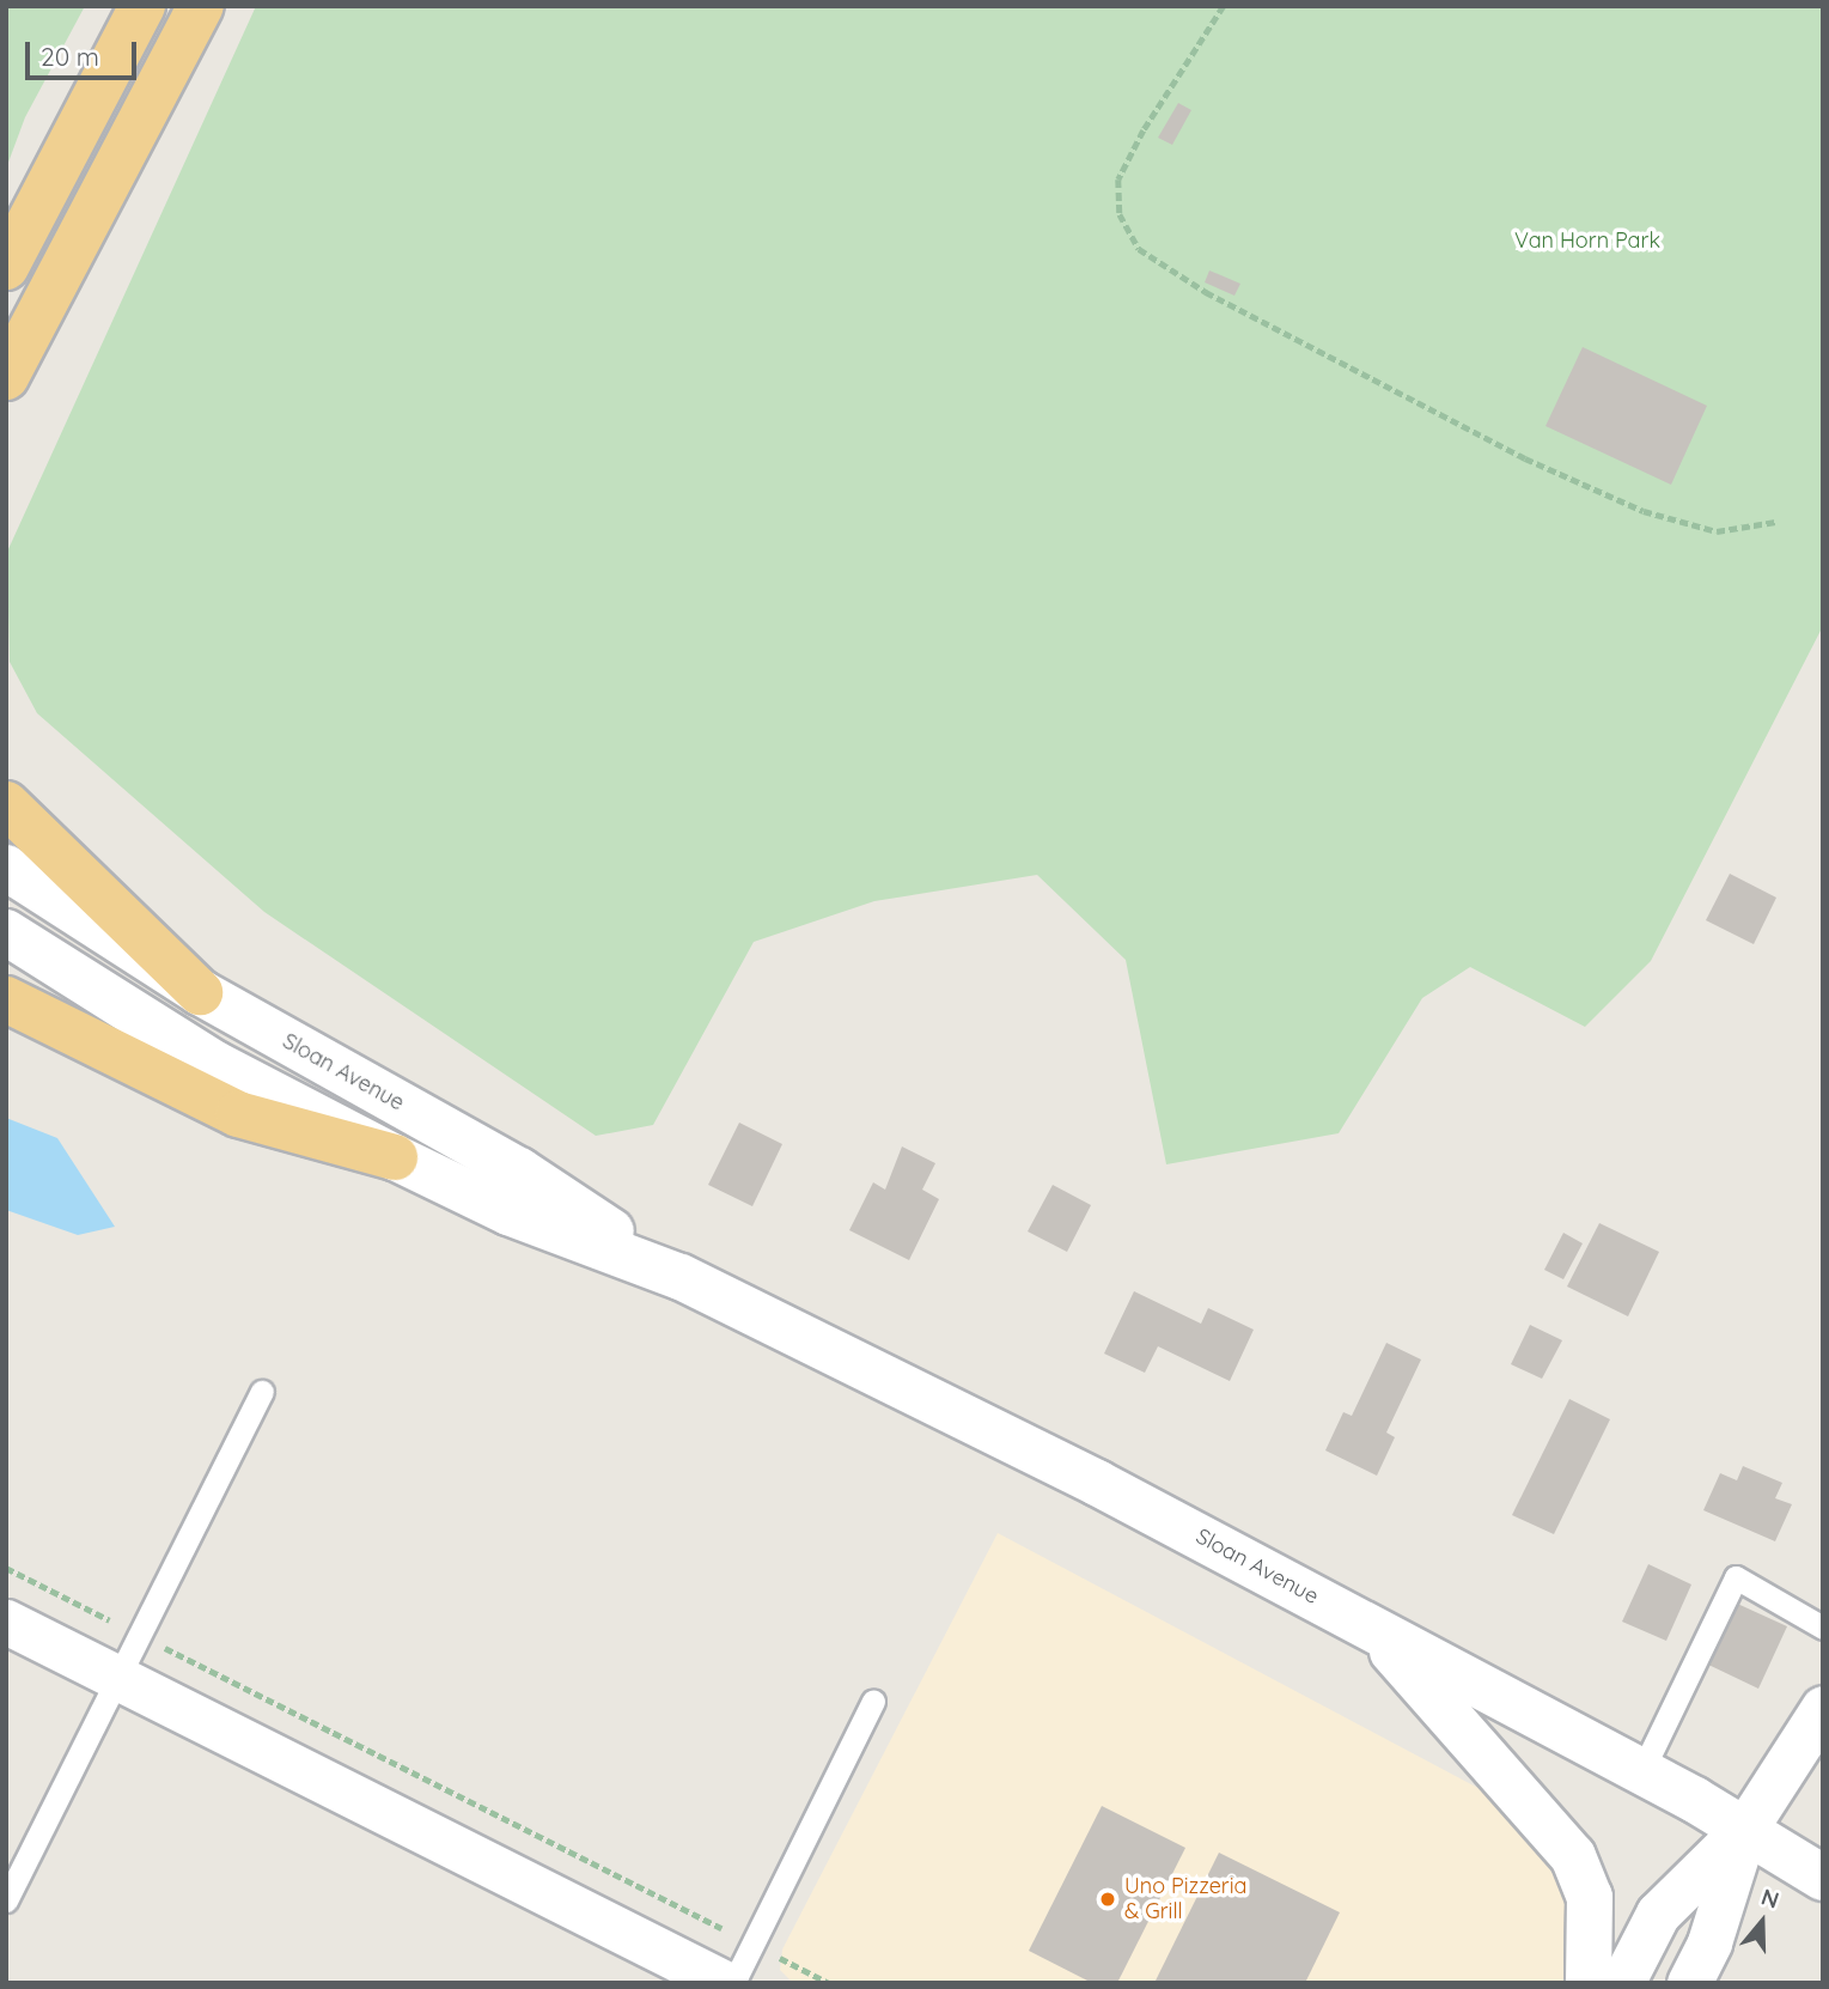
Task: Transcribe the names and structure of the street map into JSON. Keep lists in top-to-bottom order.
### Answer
{
  "streets": {
    "main road": ["Sloan Avenue"]
  },
  "parks": ["Van Horn Park"],
  "places": ["Uno Pizzeria & Grill"],
  "scale_bar": "20 m",
  "north": "top"
}
